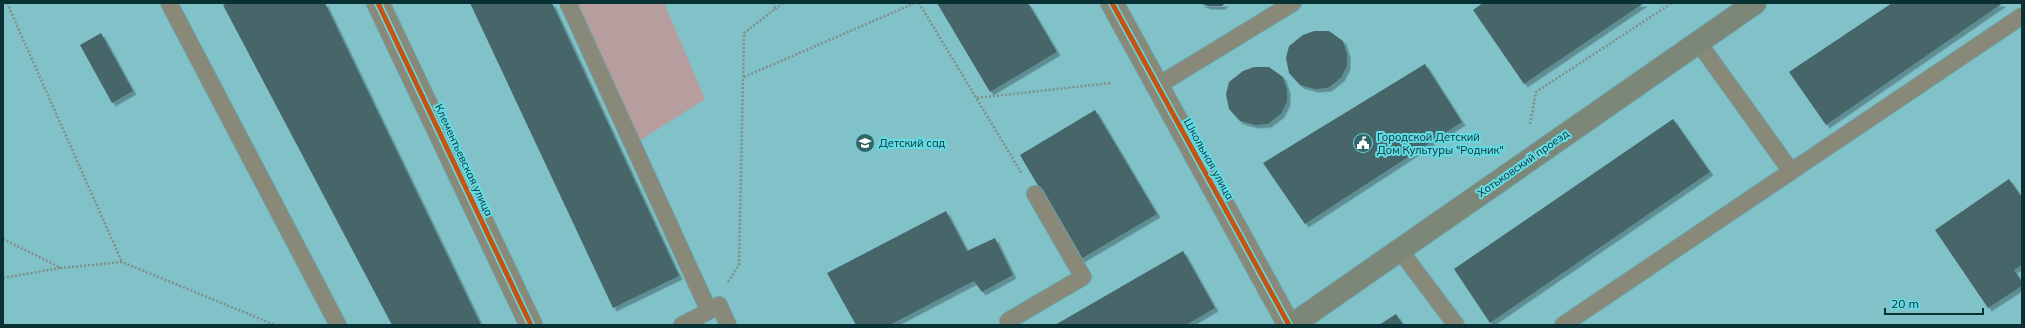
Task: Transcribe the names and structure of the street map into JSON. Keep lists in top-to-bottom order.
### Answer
{
  "streets": {
    "main road": ["Хотьковский проезд"],
    "street": ["Школьная улица", "Клементьевская улица"]
  },
  "places": {
    "school or university": ["Детский сад"],
    "public building": ["Городской Детский Дом Культуры \"Родник\""]
  },
  "scale_bar": "20 m"
}
